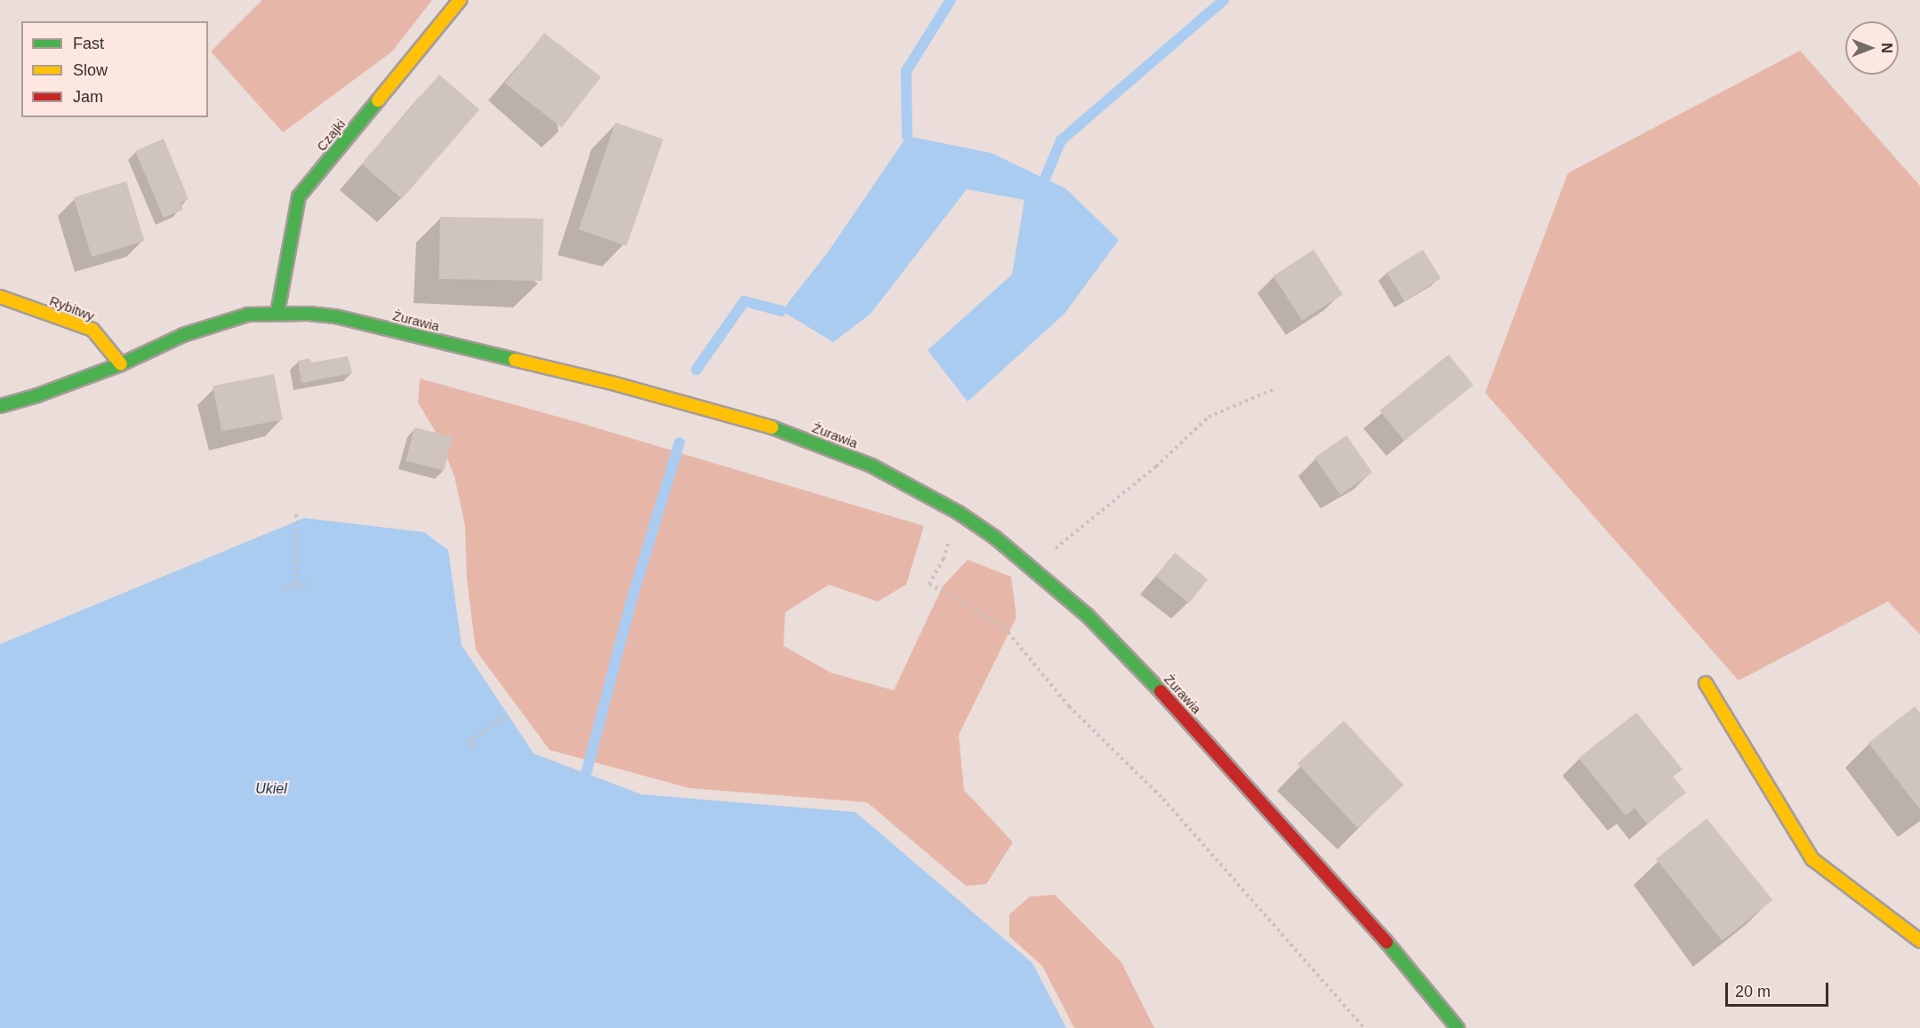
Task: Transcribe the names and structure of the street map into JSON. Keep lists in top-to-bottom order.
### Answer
{
  "streets": {
    "street": ["Czajki", "Rybitwy", "Żurawia"]
  },
  "crossings": [
    ["Czajki", "Żurawia"],
    ["Rybitwy", "Żurawia"]
  ],
  "water": ["Ukiel"],
  "legend": ["Fast", "Slow", "Jam"],
  "scale_bar": "20 m",
  "north": "right"
}
